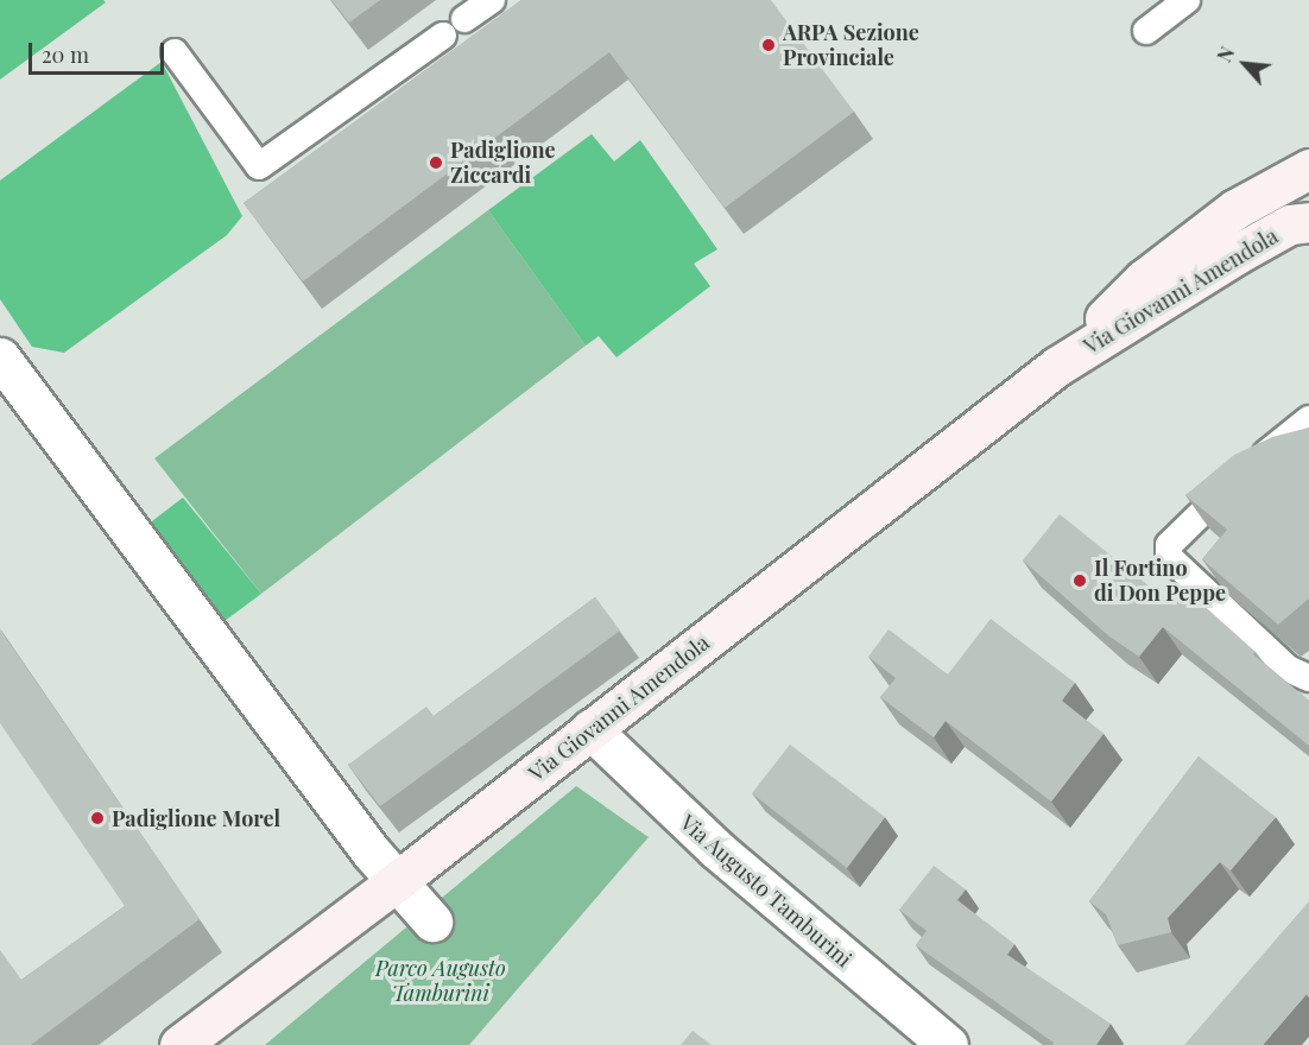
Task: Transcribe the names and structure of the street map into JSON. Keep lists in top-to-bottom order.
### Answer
{
  "streets": {
    "main road": ["Via Giovanni Amendola"],
    "street": ["Via Augusto Tamburini"]
  },
  "crossings": [
    ["Via Giovanni Amendola", "Via Augusto Tamburini"]
  ],
  "parks": ["Parco Augusto Tamburini"],
  "places": [
    "ARPA Sezione Provinciale",
    "Padiglione Ziccardi",
    "Il Fortino di Don Peppe",
    "Padiglione Morel"
  ],
  "scale_bar": "20 m",
  "north": "top left"
}
